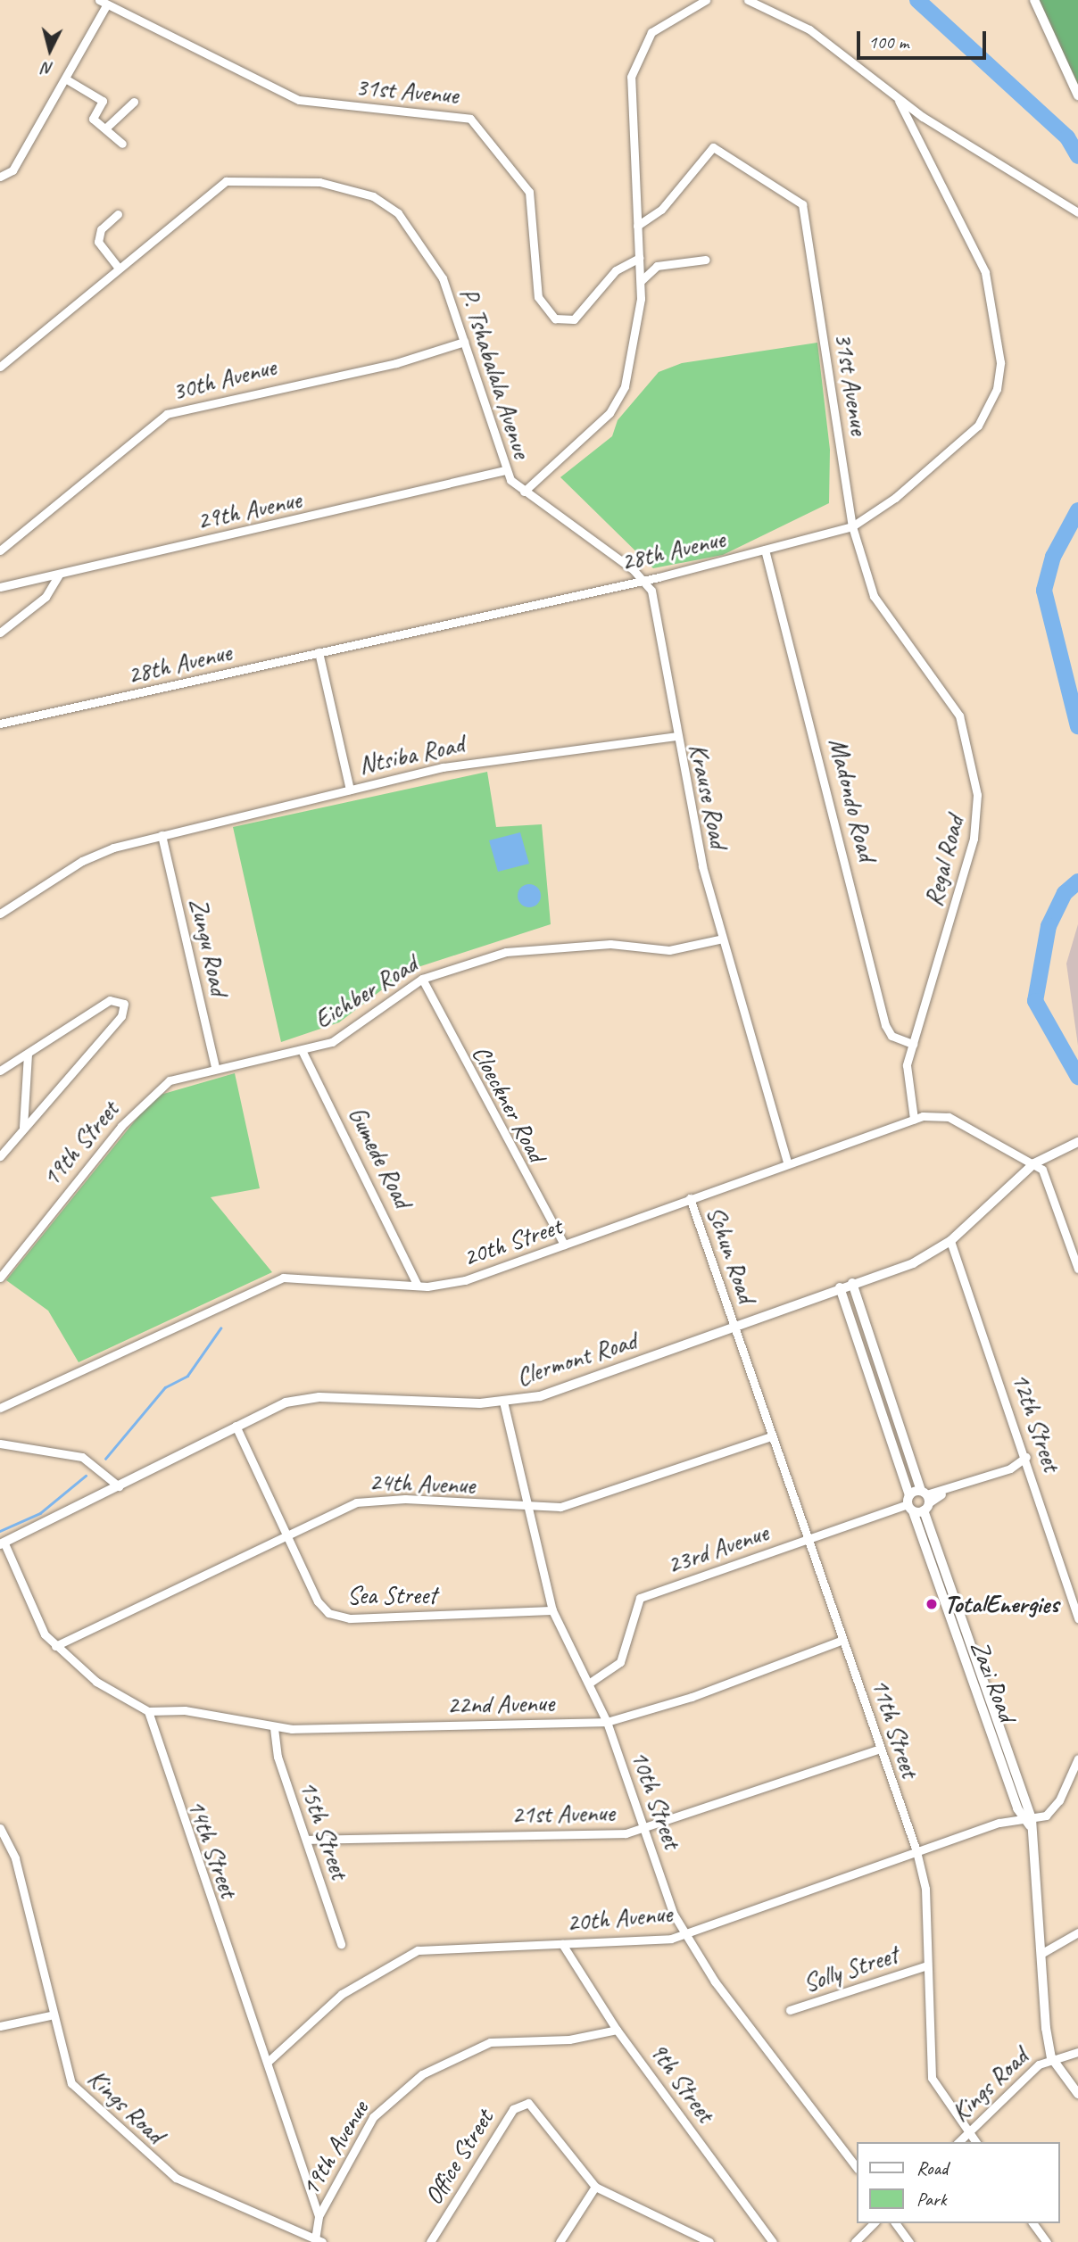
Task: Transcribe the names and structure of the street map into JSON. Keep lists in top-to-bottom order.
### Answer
{
  "streets": {
    "street": [
      "31st Avenue",
      "P. Tshabalala Avenue",
      "30th Avenue",
      "29th Avenue",
      "28th Avenue",
      "Ntsiba Road",
      "Krause Road",
      "Madondo Road",
      "Regal Road",
      "Zungu Road",
      "Eichber Road",
      "Cloeckner Road",
      "19th Street",
      "Gumede Road",
      "20th Street",
      "Schun Road",
      "Clermont Road",
      "12th Street",
      "24th Avenue",
      "23rd Avenue",
      "Sea Street",
      "Zazi Road",
      "22nd Avenue",
      "11th Street",
      "10th Street",
      "21st Avenue",
      "15th Street",
      "14th Street",
      "20th Avenue",
      "Solly Street",
      "9th Street",
      "Kings Road",
      "19th Avenue",
      "Office Street"
    ]
  },
  "crossings": [
    ["31st Avenue", "P. Tshabalala Avenue"],
    ["31st Avenue", "28th Avenue"],
    ["31st Avenue", "Regal Road"],
    ["P. Tshabalala Avenue", "30th Avenue"],
    ["P. Tshabalala Avenue", "29th Avenue"],
    ["28th Avenue", "Krause Road"],
    ["28th Avenue", "Madondo Road"],
    ["28th Avenue", "Regal Road"],
    ["Ntsiba Road", "Krause Road"],
    ["Ntsiba Road", "Zungu Road"],
    ["Krause Road", "Eichber Road"],
    ["Krause Road", "20th Street"],
    ["Madondo Road", "Regal Road"],
    ["Regal Road", "20th Street"],
    ["Zungu Road", "Eichber Road"],
    ["Zungu Road", "19th Street"],
    ["Eichber Road", "Cloeckner Road"],
    ["Eichber Road", "19th Street"],
    ["Eichber Road", "Gumede Road"],
    ["Cloeckner Road", "20th Street"],
    ["Gumede Road", "20th Street"],
    ["20th Street", "Schun Road"],
    ["20th Street", "Clermont Road"],
    ["Schun Road", "Clermont Road"],
    ["Schun Road", "11th Street"],
    ["Clermont Road", "12th Street"],
    ["Clermont Road", "Sea Street"],
    ["Clermont Road", "Zazi Road"],
    ["Clermont Road", "11th Street"],
    ["Clermont Road", "10th Street"],
    ["12th Street", "23rd Avenue"],
    ["24th Avenue", "Sea Street"],
    ["24th Avenue", "11th Street"],
    ["24th Avenue", "10th Street"],
    ["23rd Avenue", "Zazi Road"],
    ["23rd Avenue", "11th Street"],
    ["23rd Avenue", "10th Street"],
    ["Sea Street", "10th Street"],
    ["Zazi Road", "20th Avenue"],
    ["Zazi Road", "Kings Road"],
    ["22nd Avenue", "11th Street"],
    ["22nd Avenue", "10th Street"],
    ["22nd Avenue", "15th Street"],
    ["22nd Avenue", "14th Street"],
    ["11th Street", "21st Avenue"],
    ["11th Street", "20th Avenue"],
    ["11th Street", "Solly Street"],
    ["11th Street", "Kings Road"],
    ["10th Street", "21st Avenue"],
    ["10th Street", "20th Avenue"],
    ["21st Avenue", "15th Street"],
    ["14th Street", "20th Avenue"],
    ["14th Street", "19th Avenue"],
    ["20th Avenue", "9th Street"],
    ["9th Street", "19th Avenue"],
    ["Kings Road", "19th Avenue"]
  ],
  "places": ["TotalEnergies"],
  "legend": ["Road", "Park"],
  "scale_bar": "100 m",
  "north": "bottom"
}
